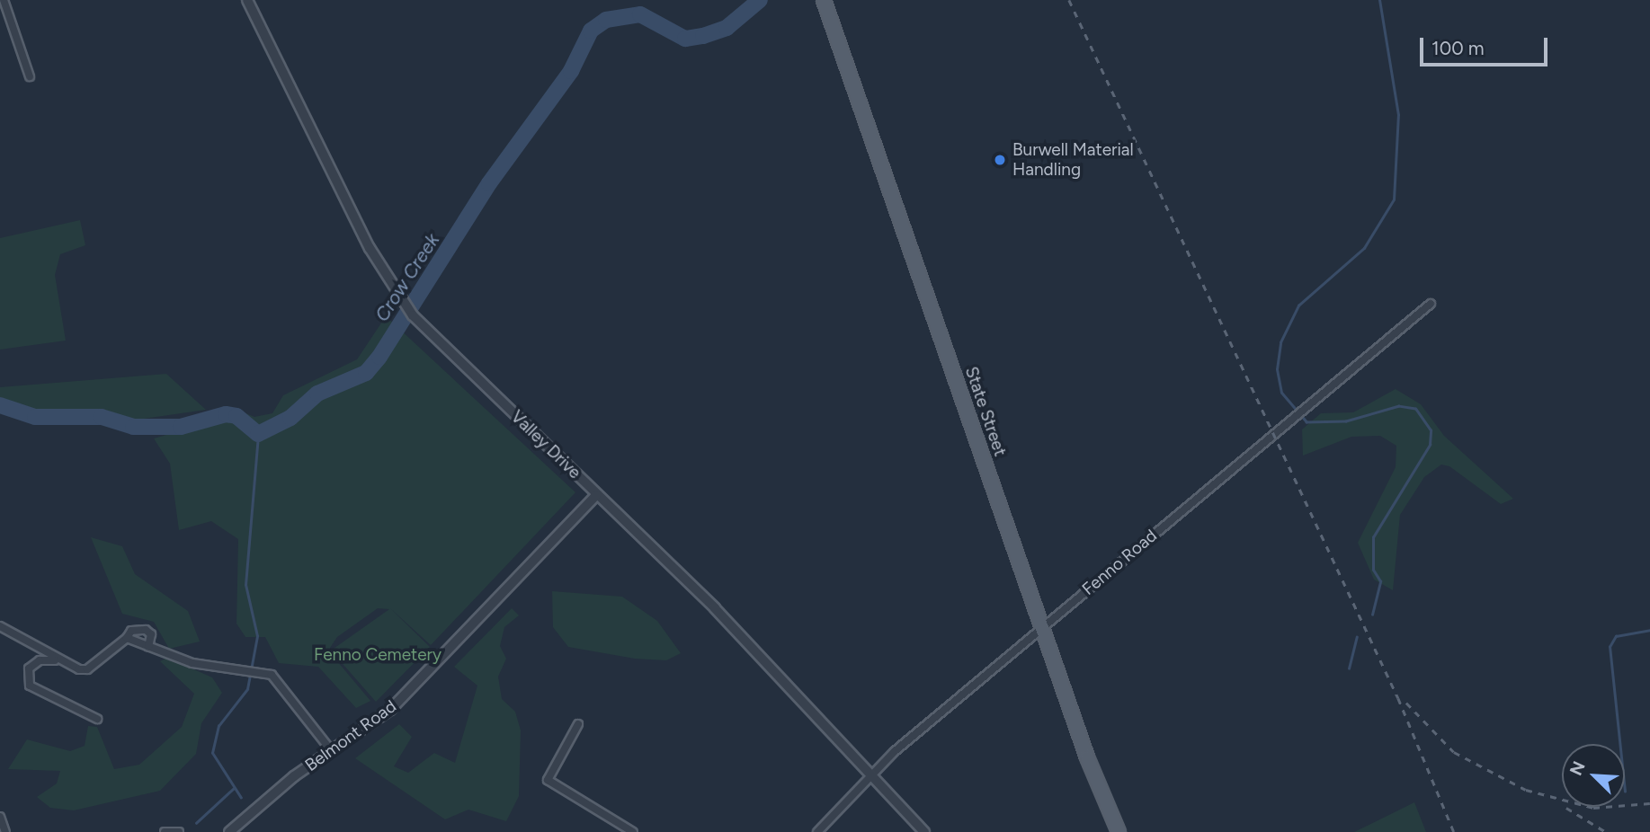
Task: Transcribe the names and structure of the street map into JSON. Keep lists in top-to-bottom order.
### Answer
{
  "streets": {
    "main road": ["State Street"],
    "street": ["Valley Drive", "Fenno Road", "Belmont Road"]
  },
  "crossings": [
    ["State Street", "Fenno Road"],
    ["Valley Drive", "Fenno Road"],
    ["Valley Drive", "Belmont Road"]
  ],
  "water": ["Crow Creek"],
  "parks": ["Fenno Cemetery"],
  "places": ["Burwell Material Handling"],
  "scale_bar": "100 m",
  "north": "top left"
}
